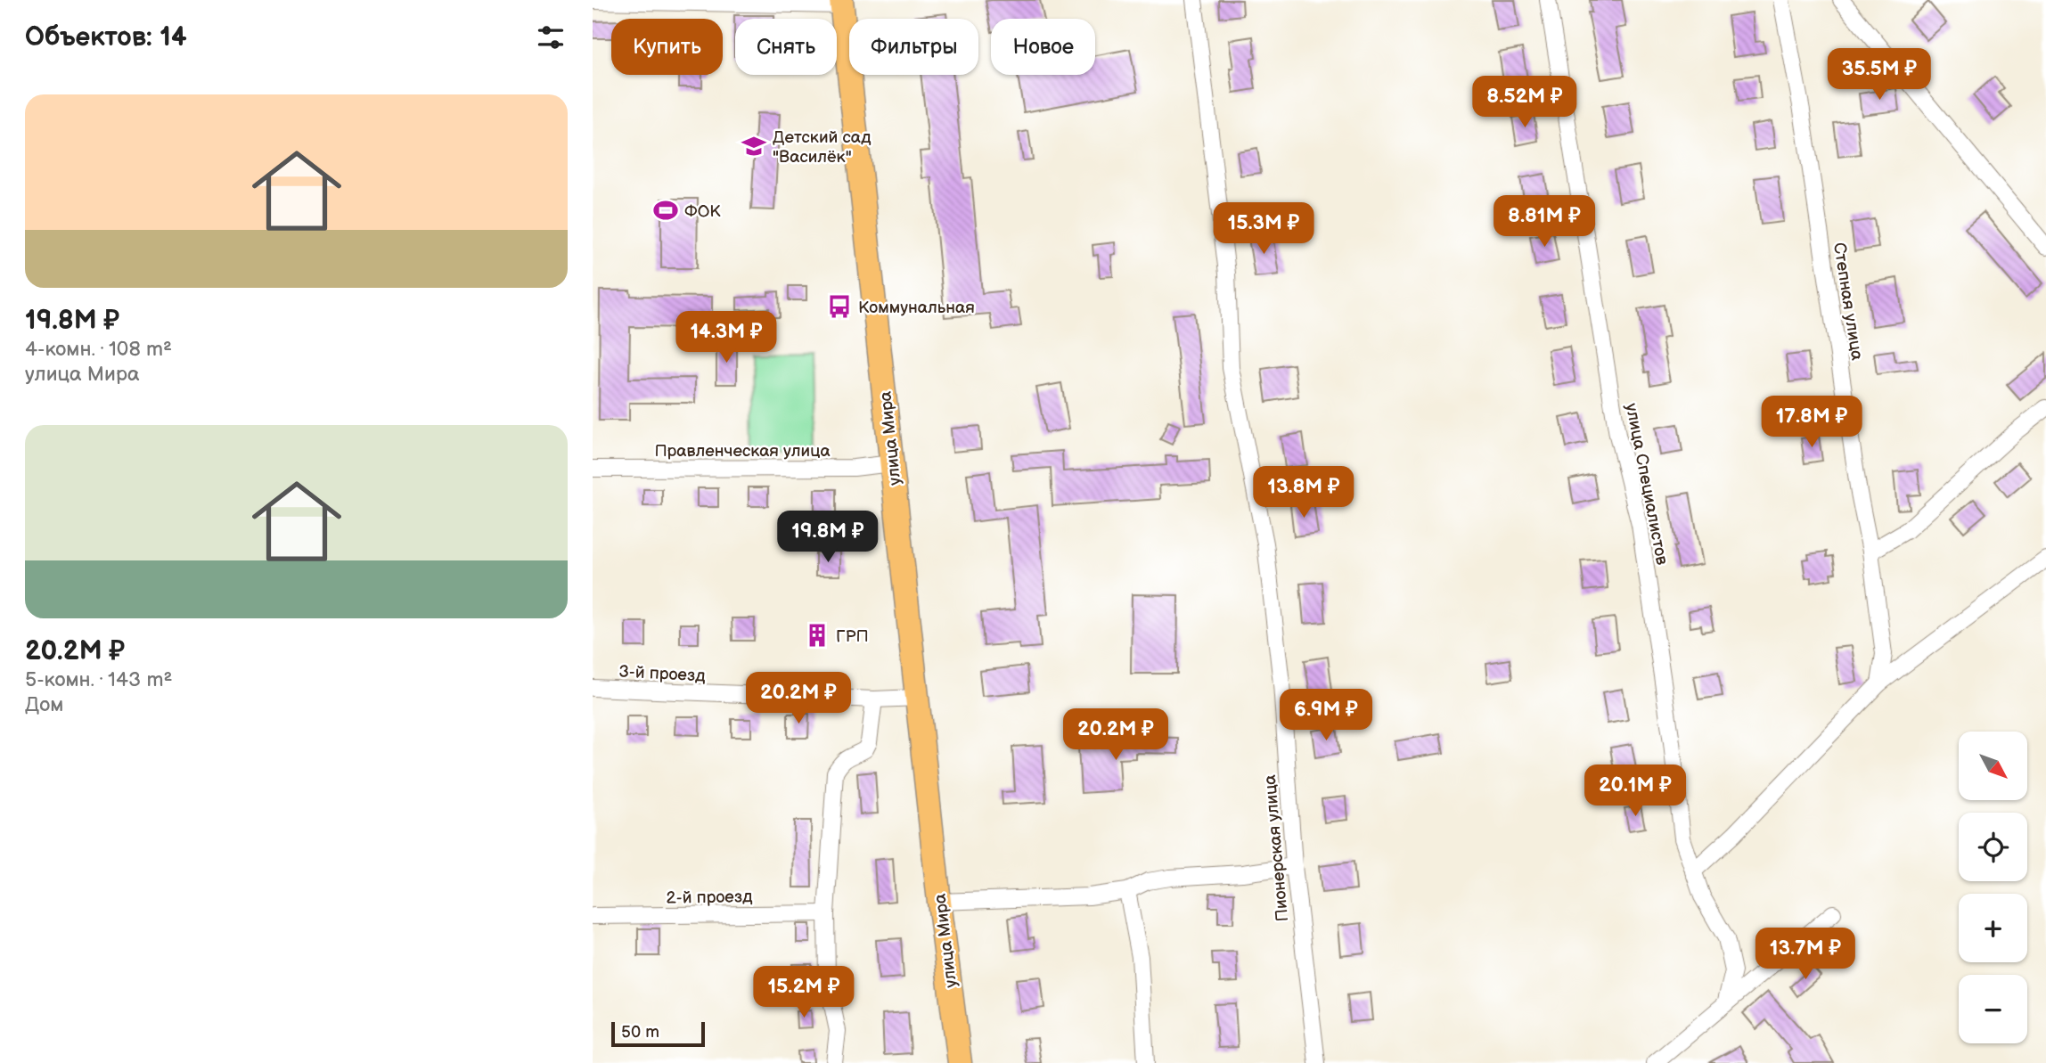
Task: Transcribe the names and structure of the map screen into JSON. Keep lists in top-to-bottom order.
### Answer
{
  "streets": {
    "main road": ["улица Мира"],
    "street": [
      "Степная улица",
      "Правленческая улица",
      "улица Специалистов",
      "3-й проезд",
      "Пионерская улица",
      "2-й проезд"
    ]
  },
  "crossings": [
    ["улица Мира", "Правленческая улица"],
    ["улица Мира", "3-й проезд"]
  ],
  "places": {
    "school or university": ["Детский сад \"Василёк\""],
    "sports": ["ФОК"],
    "bus stop": ["Коммунальная"],
    "building": ["ГРП"]
  },
  "scale_bar": "50 m",
  "north": "bottom right",
  "page": {
    "heading": "Объектов: 14",
    "chip": [
      "Купить",
      "Снять",
      "Фильтры",
      "Новое"
    ],
    "price": [
      "35.5M ₽",
      "8.52M ₽",
      "8.81M ₽",
      "15.3M ₽",
      "14.3M ₽",
      "17.8M ₽",
      "13.8M ₽",
      "19.8M ₽",
      "20.2M ₽",
      "6.9M ₽",
      "20.2M ₽",
      "20.1M ₽",
      "13.7M ₽",
      "15.2M ₽"
    ],
    "list": [
      {
        "name": "19.8M ₽",
        "note": "4-комн. · 108 m² · улица Мира"
      },
      {
        "name": "20.2M ₽",
        "note": "5-комн. · 143 m² · Дом"
      }
    ],
    "map_buttons": ["+", "−"],
    "scale": "50 m"
  }
}
